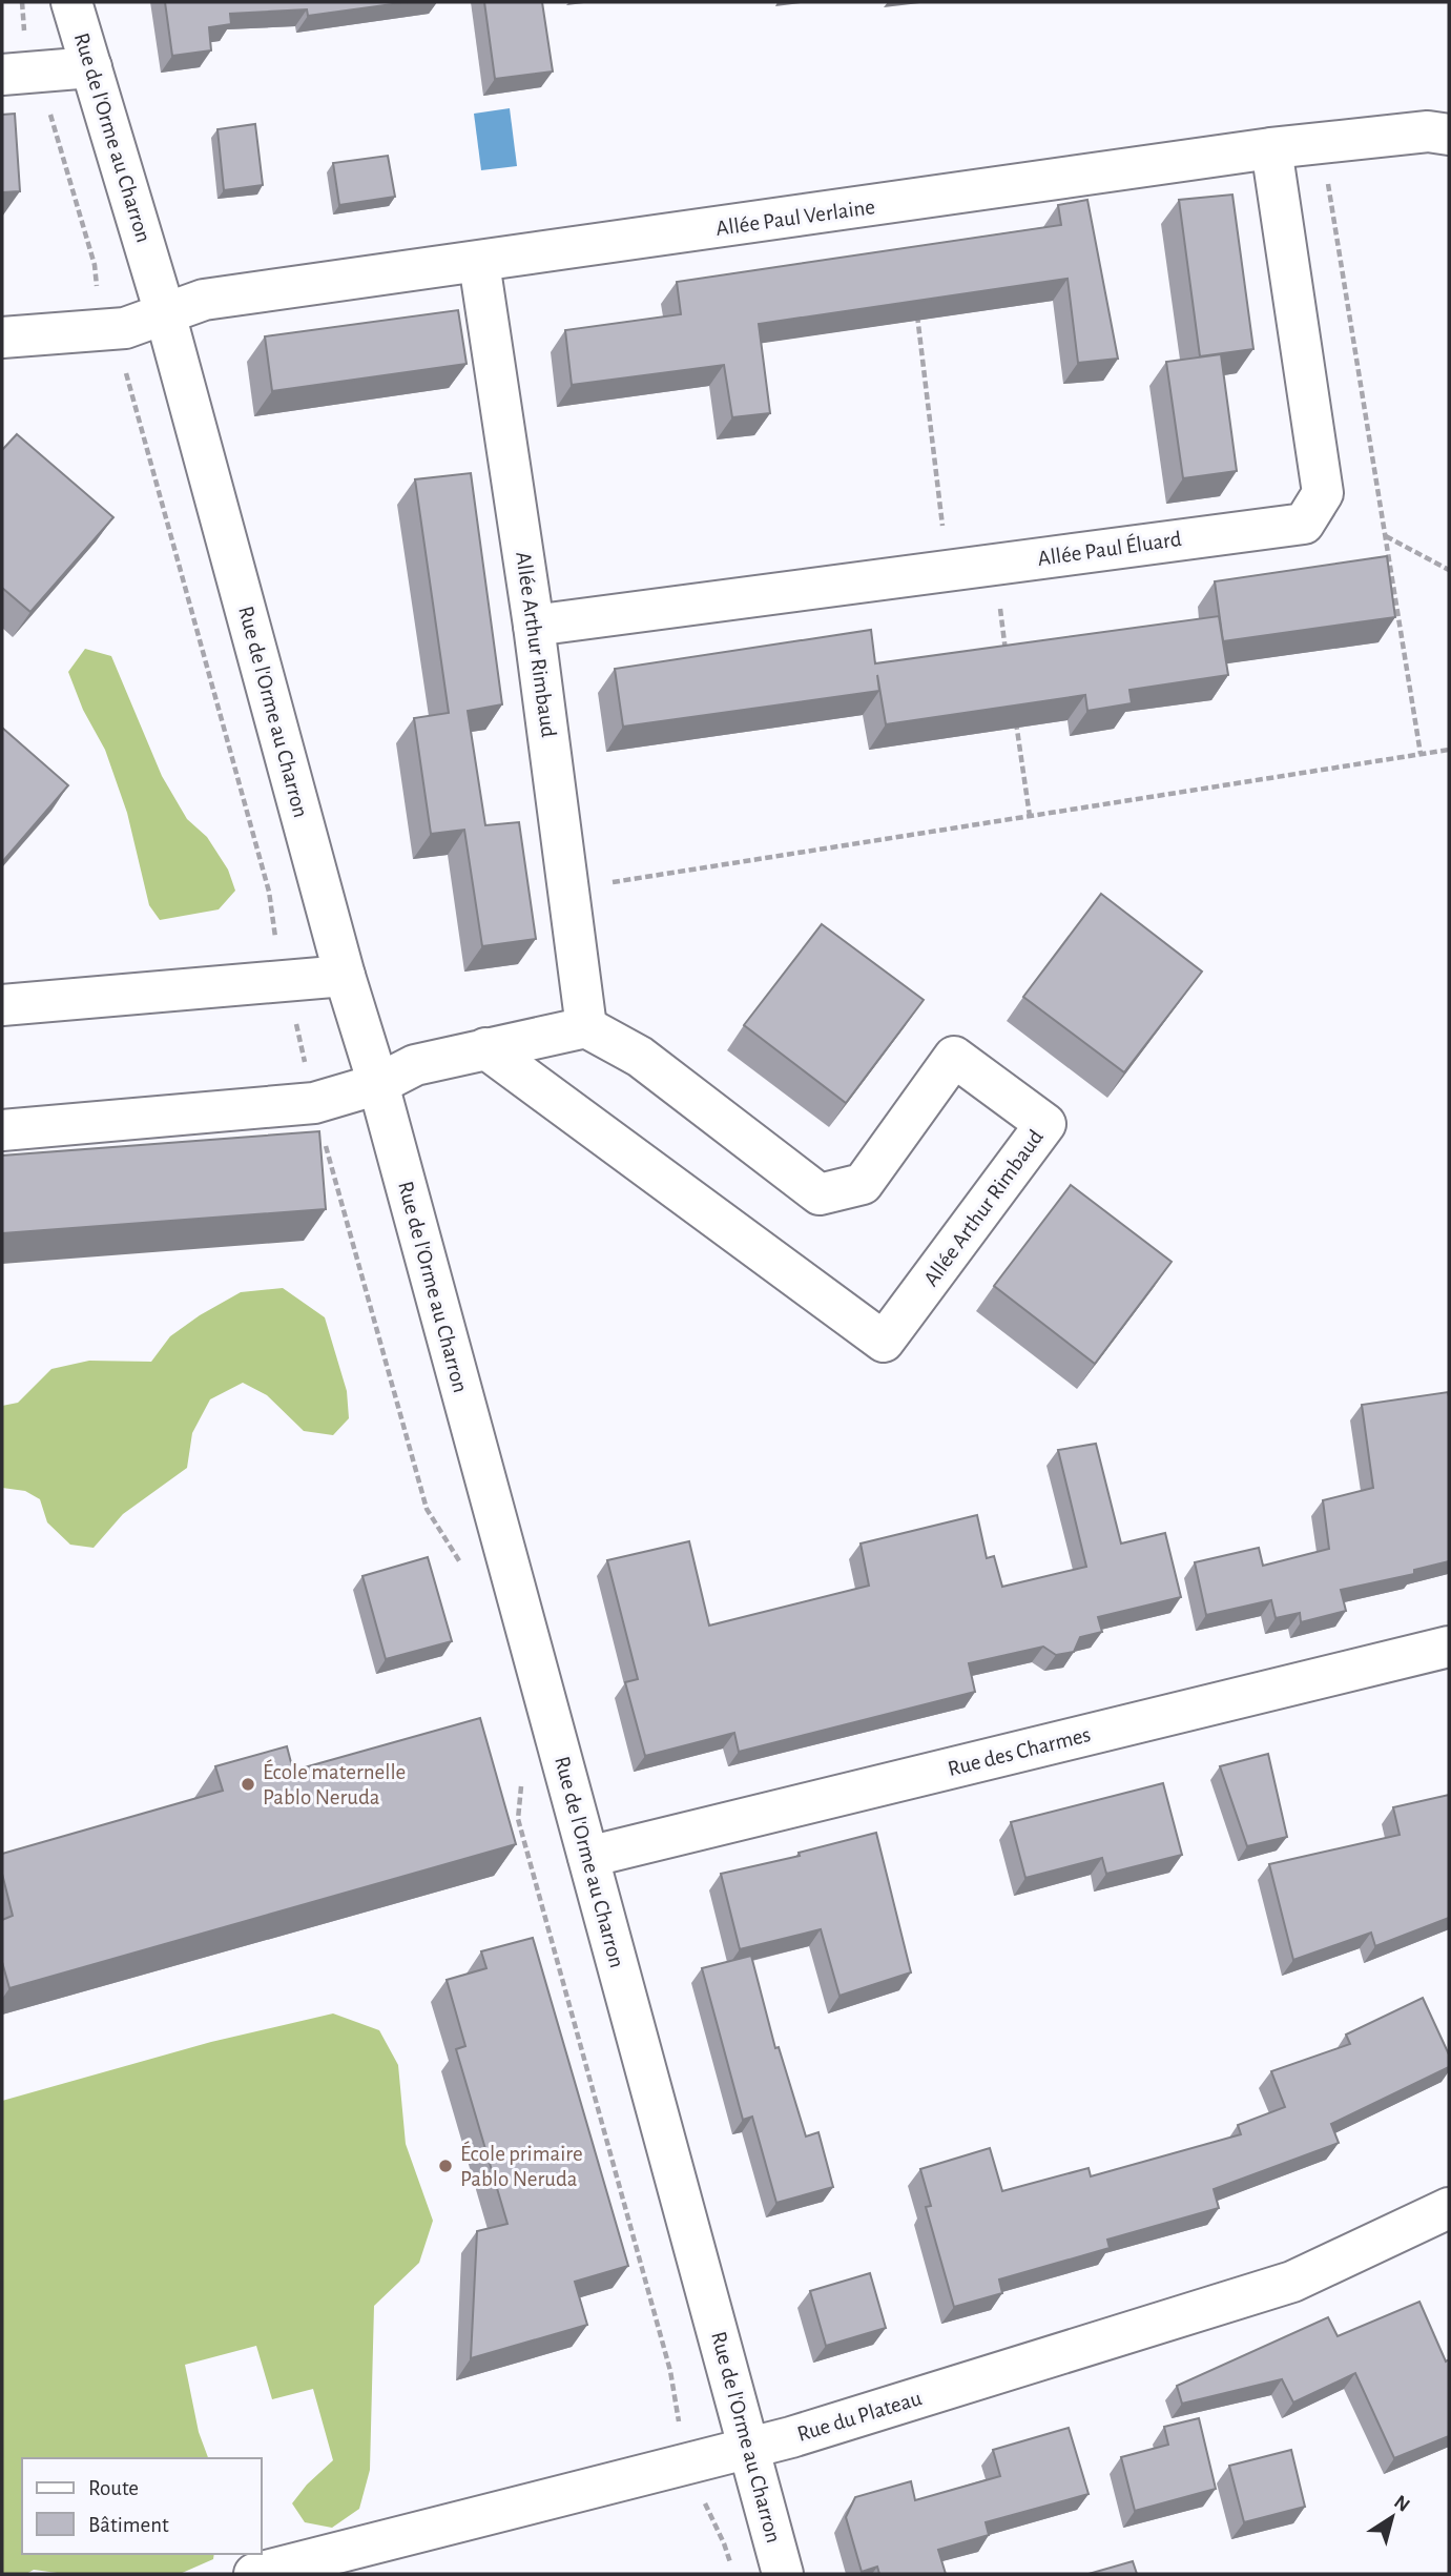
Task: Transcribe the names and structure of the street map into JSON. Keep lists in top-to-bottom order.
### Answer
{
  "streets": {
    "street": [
      "Rue de l'Orme au Charron",
      "Allée Paul Verlaine",
      "Allée Paul Éluard",
      "Allée Arthur Rimbaud",
      "Rue des Charmes",
      "Rue du Plateau"
    ]
  },
  "crossings": [
    ["Rue de l'Orme au Charron", "Allée Paul Verlaine"],
    ["Rue de l'Orme au Charron", "Rue des Charmes"],
    ["Rue de l'Orme au Charron", "Rue du Plateau"],
    ["Allée Paul Verlaine", "Allée Paul Éluard"],
    ["Allée Paul Verlaine", "Allée Arthur Rimbaud"],
    ["Allée Paul Éluard", "Allée Arthur Rimbaud"]
  ],
  "places": ["École maternelle Pablo Neruda", "École primaire Pablo Neruda"],
  "legend": ["Route", "Bâtiment"],
  "north": "top right"
}
